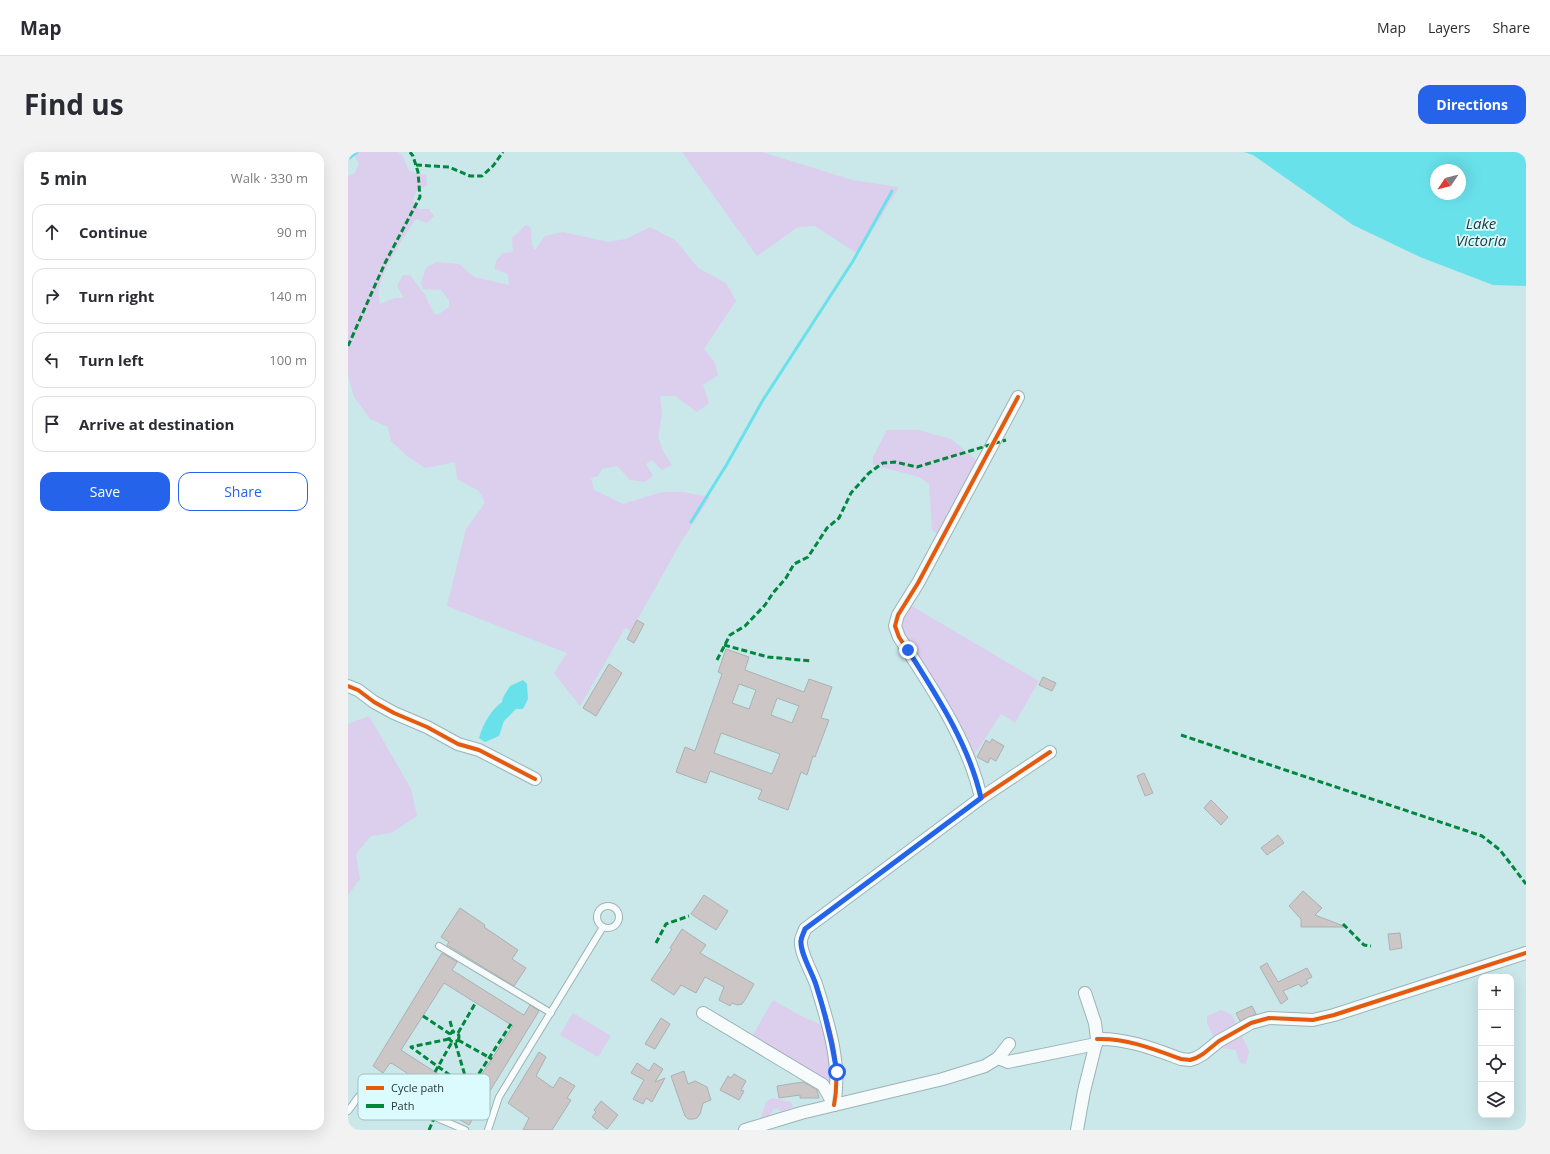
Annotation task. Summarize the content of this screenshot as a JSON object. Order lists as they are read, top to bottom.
{
  "water": ["Lake Victoria"],
  "legend": ["Cycle path", "Path"],
  "north": "bottom left",
  "page": {
    "header": "Map",
    "nav": ["Map", "Layers", "Share"],
    "title": "Find us",
    "buttons": [
      "Directions",
      ["Save", "Share"]
    ],
    "heading": ["5 min", "Walk · 330 m"],
    "list": [
      ["Continue", "90 m"],
      ["Turn right", "140 m"],
      ["Turn left", "100 m"],
      "Arrive at destination"
    ],
    "map_buttons": ["+", "−"]
  }
}
